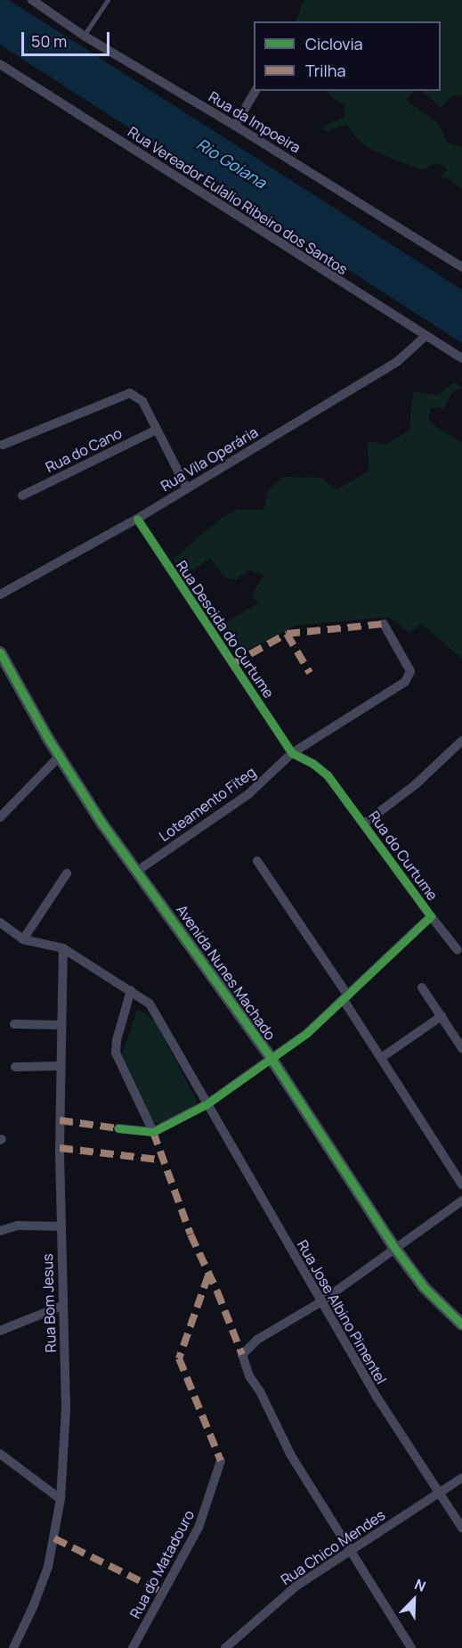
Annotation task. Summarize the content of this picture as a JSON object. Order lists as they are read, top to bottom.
{
  "streets": {
    "street": [
      "Rua da Impoeira",
      "Rua Vereador Eulalio Ribeiro dos Santos",
      "Rua do Cano",
      "Rua Vila Operária",
      "Rua Descida do Curtume",
      "Loteamento Fiteg",
      "Rua do Curtume",
      "Avenida Nunes Machado",
      "Rua Bom Jesus",
      "Rua Jose Albino Pimentel",
      "Rua Chico Mendes",
      "Rua do Matadouro"
    ]
  },
  "crossings": [
    ["Rua Vereador Eulalio Ribeiro dos Santos", "Rua Vila Operária"],
    ["Rua Vila Operária", "Rua Descida do Curtume"],
    ["Rua Descida do Curtume", "Loteamento Fiteg"],
    ["Rua Descida do Curtume", "Rua do Curtume"],
    ["Loteamento Fiteg", "Rua do Curtume"],
    ["Loteamento Fiteg", "Avenida Nunes Machado"],
    ["Rua do Curtume", "Avenida Nunes Machado"],
    ["Rua do Curtume", "Rua Jose Albino Pimentel"],
    ["Rua Bom Jesus", "Rua Jose Albino Pimentel"],
    ["Rua Jose Albino Pimentel", "Rua Chico Mendes"]
  ],
  "water": ["Rio Goiana"],
  "legend": ["Ciclovia", "Trilha"],
  "scale_bar": "50 m",
  "north": "top right"
}
